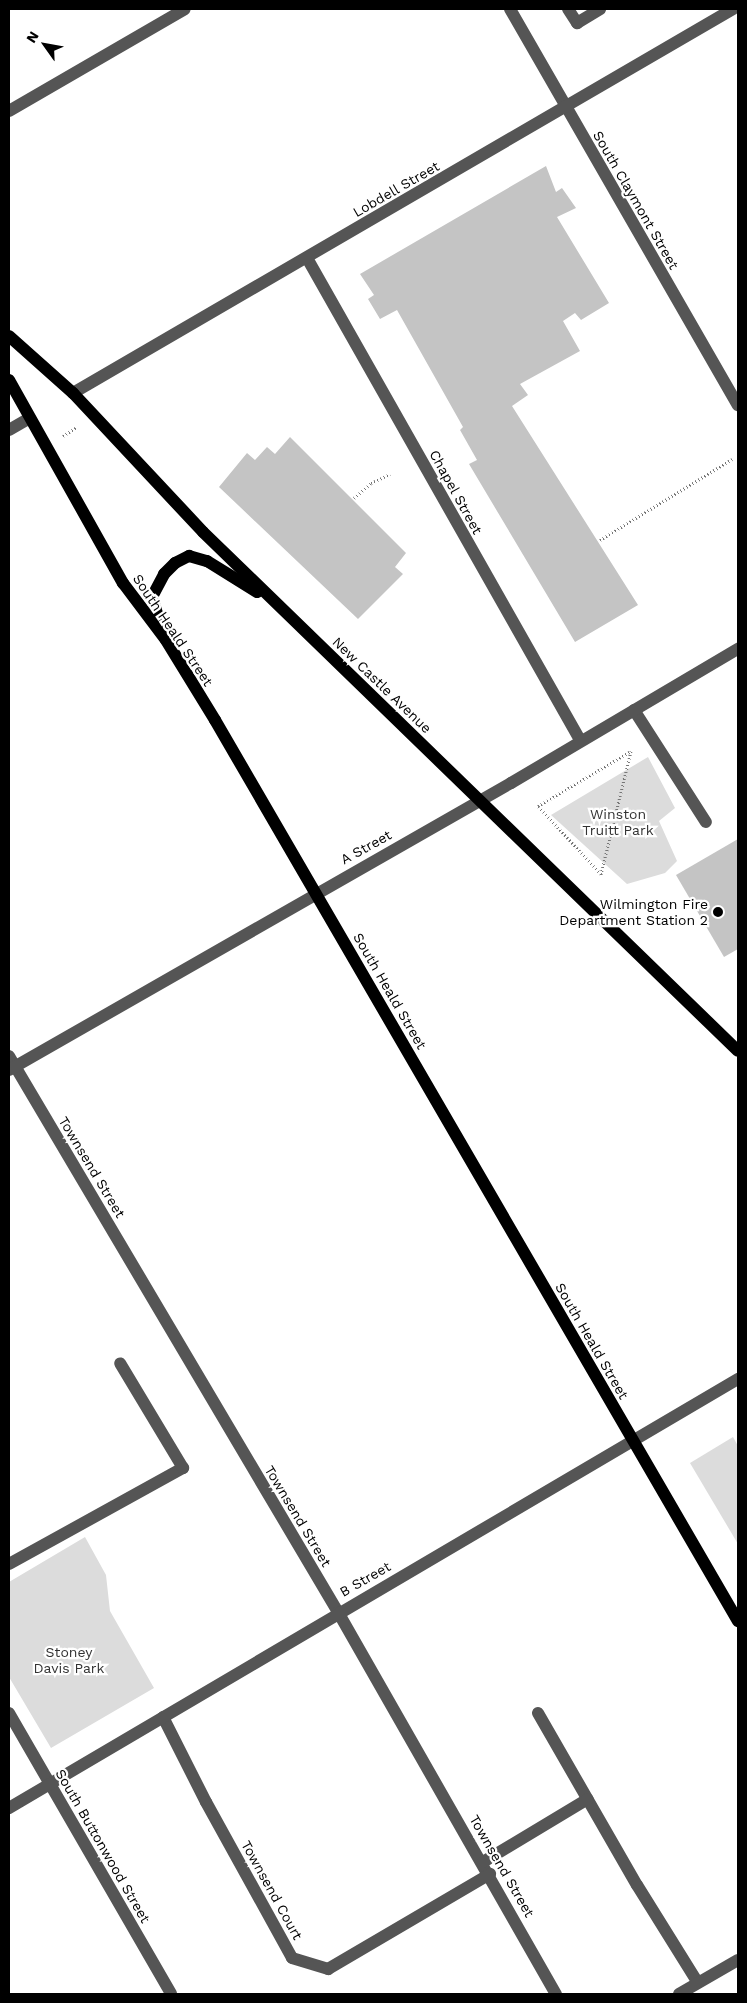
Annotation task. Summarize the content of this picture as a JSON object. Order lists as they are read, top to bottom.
{
  "streets": {
    "main road": ["South Heald Street", "New Castle Avenue"],
    "street": [
      "Lobdell Street",
      "South Claymont Street",
      "Chapel Street",
      "A Street",
      "Townsend Street",
      "B Street",
      "South Buttonwood Street",
      "Townsend Court"
    ]
  },
  "crossings": [
    ["Lobdell Street", "South Claymont Street"],
    ["Lobdell Street", "Chapel Street"],
    ["Lobdell Street", "New Castle Avenue"],
    ["Chapel Street", "A Street"],
    ["South Heald Street", "A Street"],
    ["South Heald Street", "B Street"],
    ["New Castle Avenue", "A Street"],
    ["A Street", "Townsend Street"],
    ["Townsend Street", "B Street"],
    ["Townsend Street", "Townsend Court"],
    ["B Street", "South Buttonwood Street"],
    ["B Street", "Townsend Court"]
  ],
  "parks": ["Winston Truitt Park", "Stoney Davis Park"],
  "places": ["Wilmington Fire Department Station 2"],
  "north": "top left"
}
